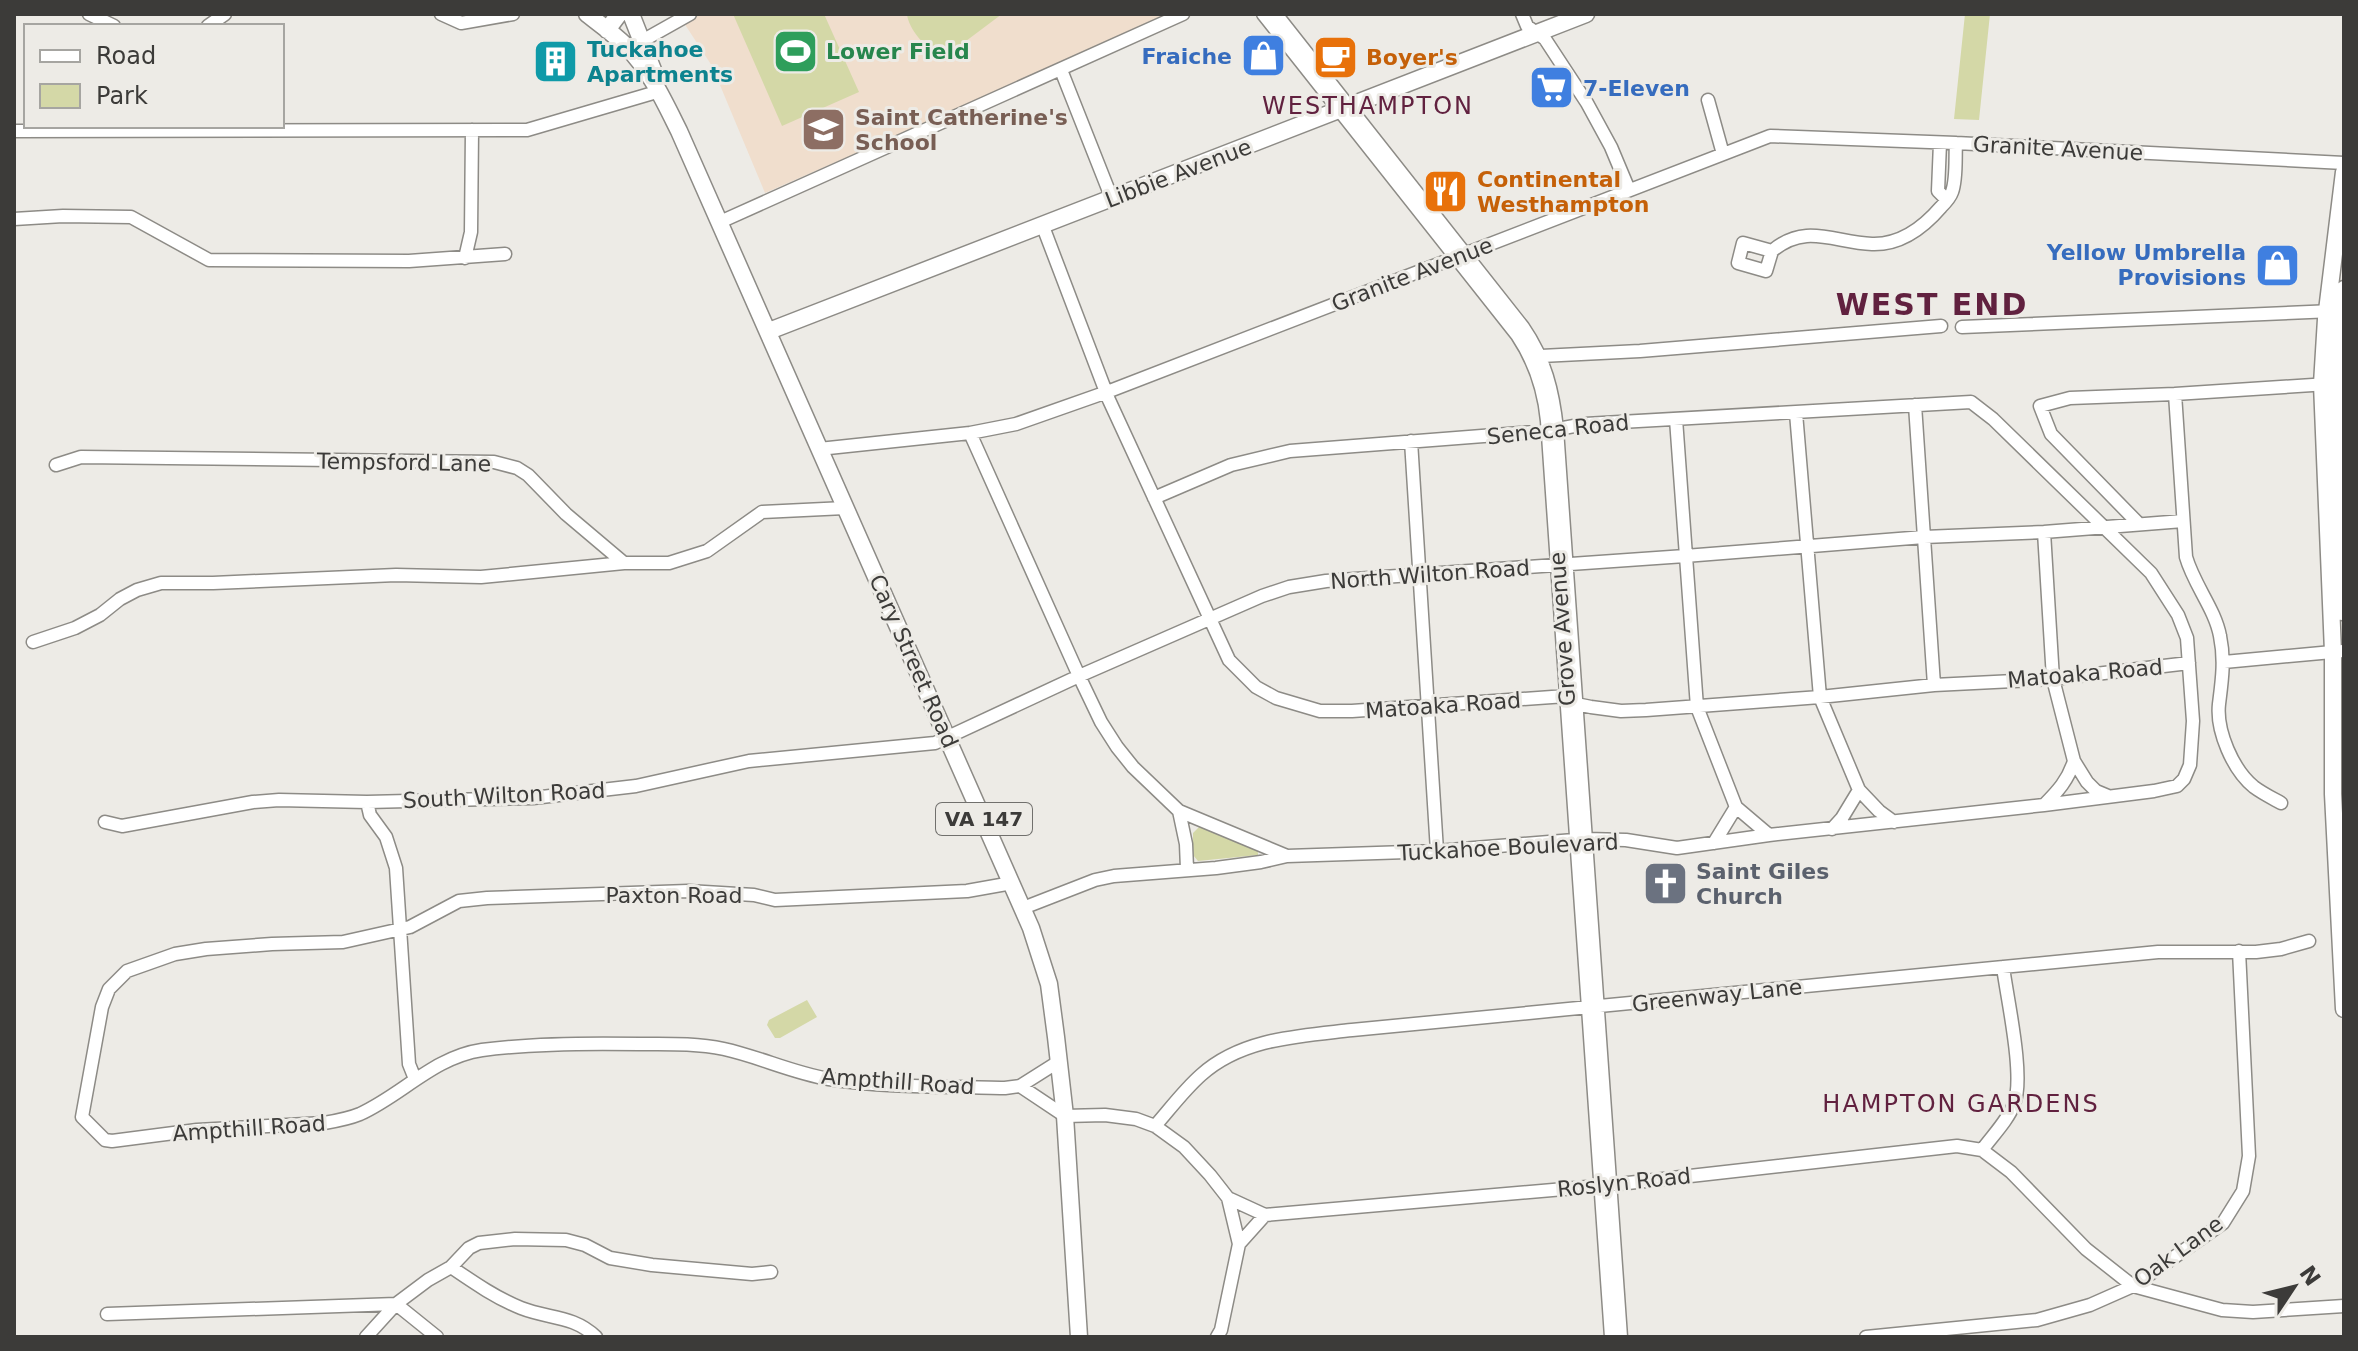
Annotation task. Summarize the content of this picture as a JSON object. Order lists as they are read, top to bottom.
{
  "streets": {
    "main road": ["Libbie Avenue", "Cary Street Road", "VA 147"],
    "street": [
      "Granite Avenue",
      "Seneca Road",
      "Tempsford Lane",
      "North Wilton Road",
      "Grove Avenue",
      "Matoaka Road",
      "South Wilton Road",
      "Tuckahoe Boulevard",
      "Paxton Road",
      "Greenway Lane",
      "Ampthill Road",
      "Roslyn Road",
      "Oak Lane"
    ]
  },
  "crossings": [
    ["Granite Avenue", "Grove Avenue"],
    ["Granite Avenue", "Cary Street Road"],
    ["Granite Avenue", "Matoaka Road"],
    ["Libbie Avenue", "Grove Avenue"],
    ["Libbie Avenue", "Cary Street Road"],
    ["Libbie Avenue", "Matoaka Road"],
    ["Seneca Road", "North Wilton Road"],
    ["Seneca Road", "Grove Avenue"],
    ["Seneca Road", "Matoaka Road"],
    ["North Wilton Road", "Grove Avenue"],
    ["North Wilton Road", "Cary Street Road"],
    ["North Wilton Road", "Matoaka Road"],
    ["North Wilton Road", "South Wilton Road"],
    ["Grove Avenue", "Matoaka Road"],
    ["Grove Avenue", "Tuckahoe Boulevard"],
    ["Grove Avenue", "Greenway Lane"],
    ["Grove Avenue", "Roslyn Road"],
    ["Cary Street Road", "South Wilton Road"],
    ["Cary Street Road", "VA 147"],
    ["Cary Street Road", "Tuckahoe Boulevard"],
    ["Cary Street Road", "Paxton Road"],
    ["Matoaka Road", "Tuckahoe Boulevard"],
    ["Paxton Road", "Ampthill Road"],
    ["Greenway Lane", "Oak Lane"]
  ],
  "districts": ["WESTHAMPTON", "WEST END", "HAMPTON GARDENS"],
  "places": {
    "sports": ["Lower Field"],
    "shop": ["Fraiche", "Yellow Umbrella Provisions"],
    "cafe": ["Boyer's"],
    "building": ["Tuckahoe Apartments"],
    "supermarket": ["7-Eleven"],
    "school or university": ["Saint Catherine's School"],
    "restaurant": ["Continental Westhampton"],
    "church": ["Saint Giles Church"]
  },
  "legend": ["Road", "Park"],
  "north": "top right"
}
